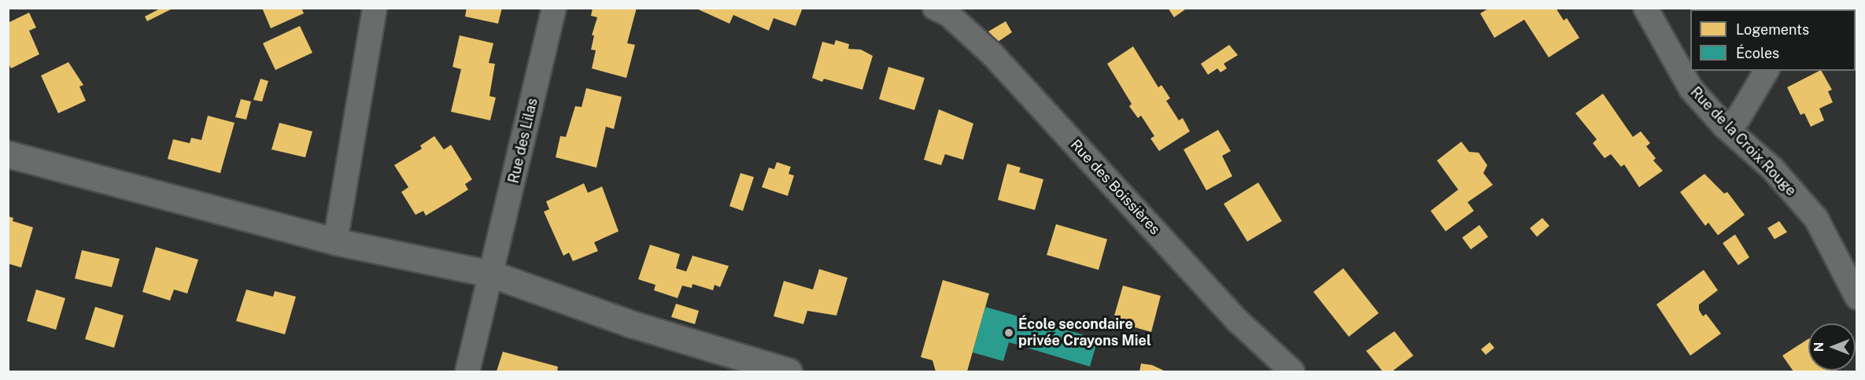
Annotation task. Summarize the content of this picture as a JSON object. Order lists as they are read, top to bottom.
{
  "streets": {
    "street": ["Rue des Lilas", "Rue de la Croix Rouge", "Rue des Boissières"]
  },
  "places": ["École secondaire privée Crayons Miel"],
  "legend": ["Logements", "Écoles"],
  "north": "left"
}
